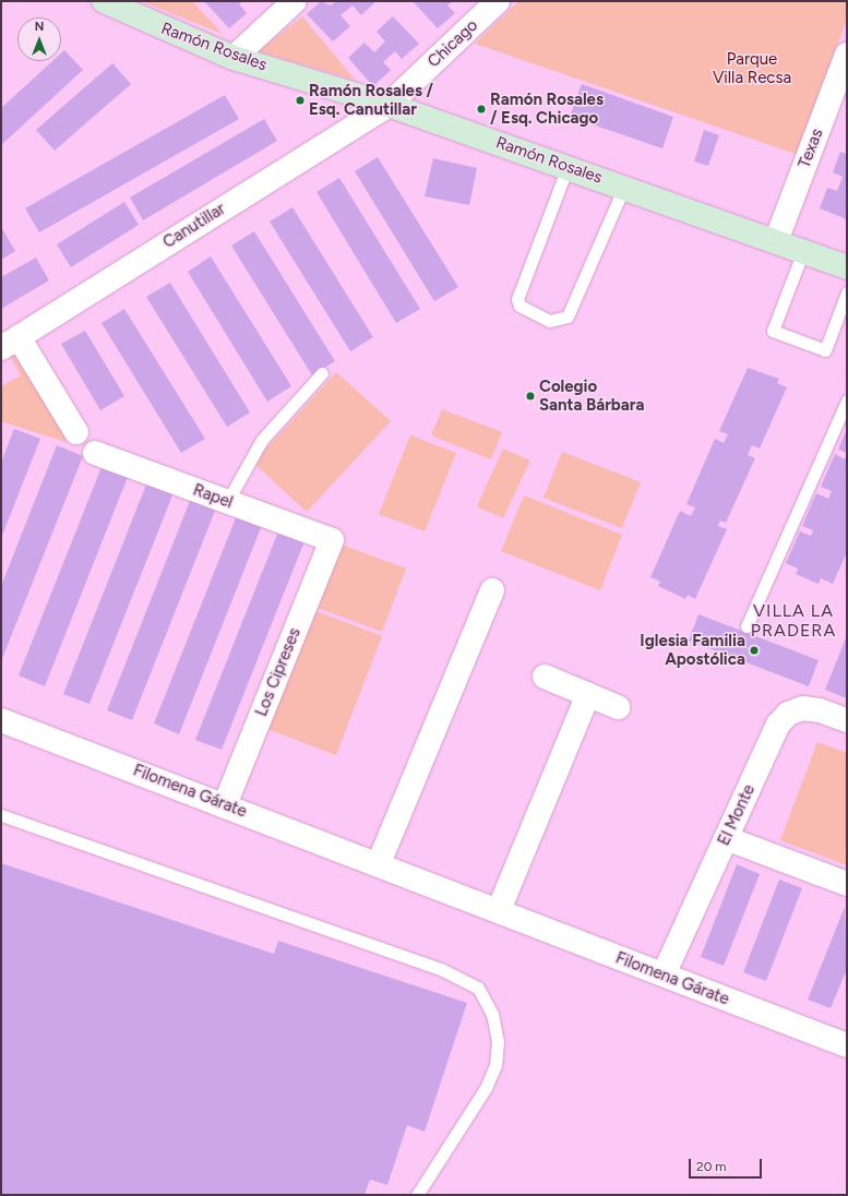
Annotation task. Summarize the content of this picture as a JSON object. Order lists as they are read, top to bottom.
{
  "streets": {
    "street": [
      "Chicago",
      "Ramón Rosales",
      "Texas",
      "Canutillar",
      "Rapel",
      "Los Cipreses",
      "Filomena Gárate",
      "El Monte"
    ]
  },
  "crossings": [
    ["Chicago", "Ramón Rosales"],
    ["Chicago", "Canutillar"],
    ["Ramón Rosales", "Texas"],
    ["Ramón Rosales", "Canutillar"],
    ["Rapel", "Los Cipreses"],
    ["Los Cipreses", "Filomena Gárate"],
    ["Filomena Gárate", "El Monte"]
  ],
  "districts": ["VILLA LA PRADERA"],
  "parks": ["Parque Villa Recsa"],
  "places": [
    "Ramón Rosales / Esq. Canutillar",
    "Ramón Rosales / Esq. Chicago",
    "Colegio Santa Bárbara",
    "Iglesia Familia Apostólica"
  ],
  "scale_bar": "20 m",
  "north": "top"
}
